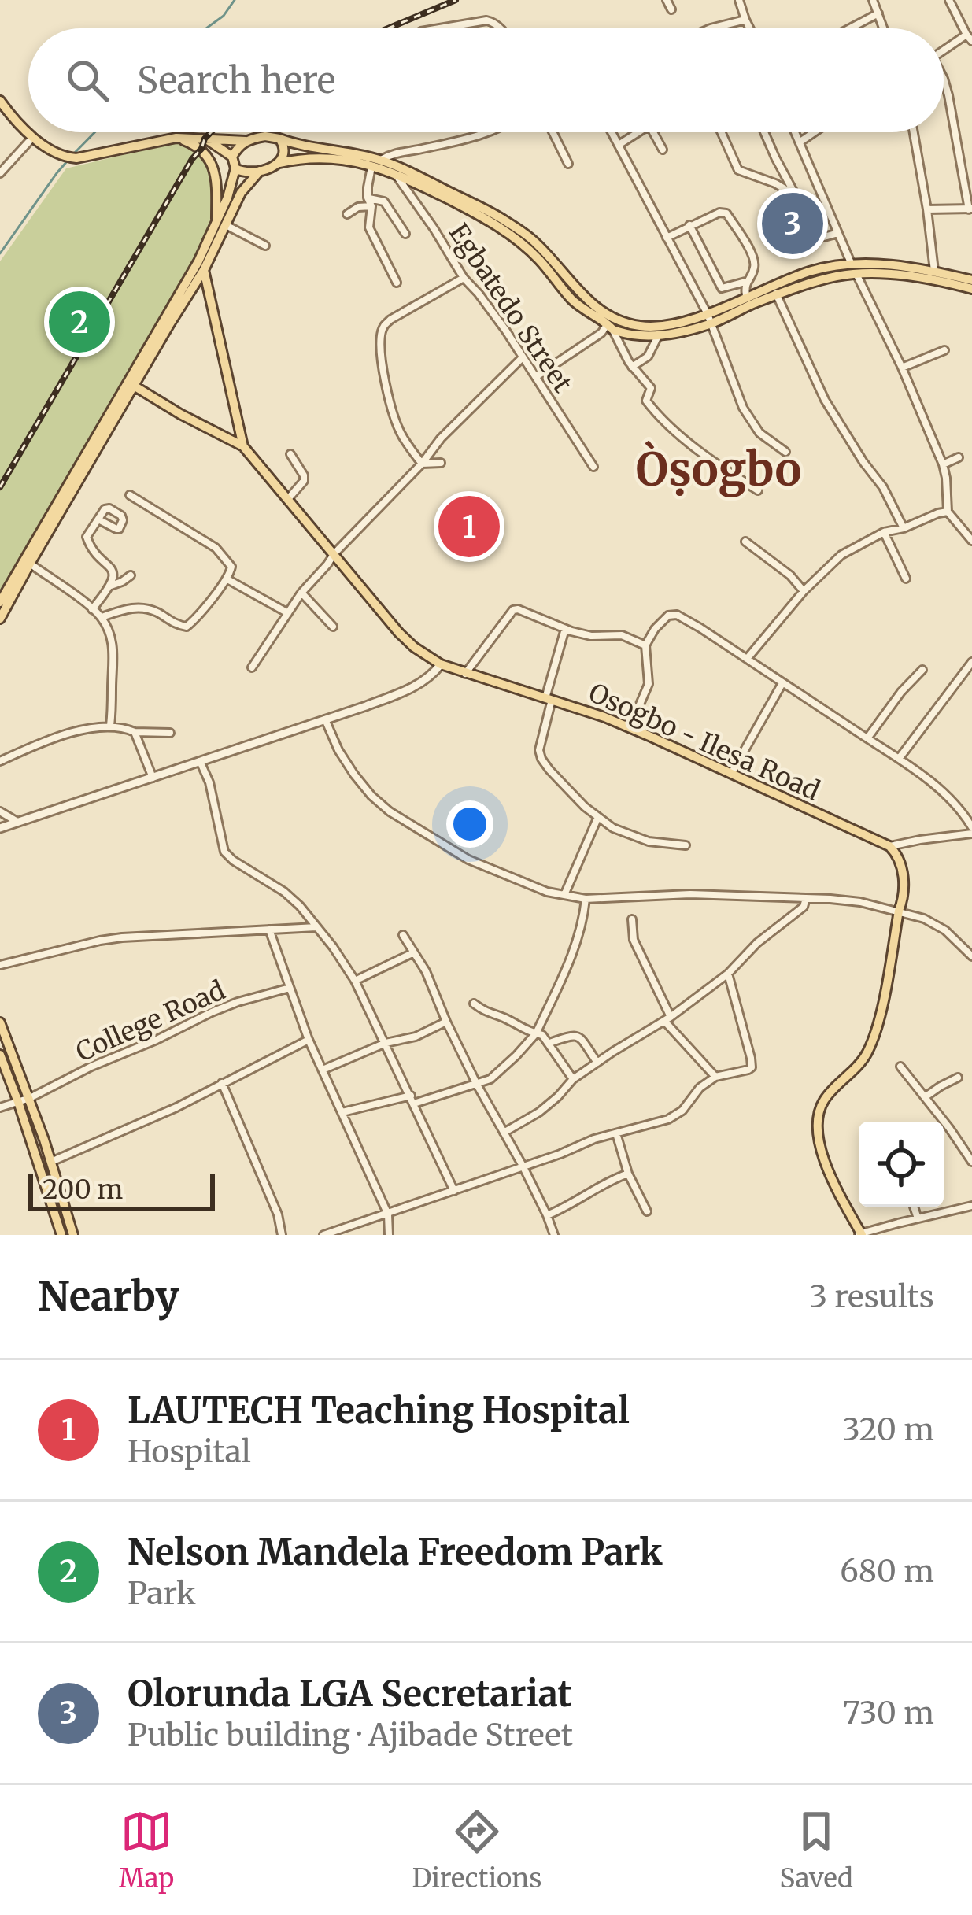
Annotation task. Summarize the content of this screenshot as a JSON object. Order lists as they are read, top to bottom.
{
  "streets": {
    "main road": ["Osogbo - Ilesa Road"],
    "street": ["Egbatedo Street", "College Road"]
  },
  "districts": ["Òṣogbo"],
  "scale_bar": "200 m",
  "page": {
    "search": "Search here",
    "pins": ["3", "2", "1"],
    "scale": "200 m",
    "heading": ["Nearby", "3 results"],
    "list": [
      {
        "mark": "1",
        "name": "LAUTECH Teaching Hospital",
        "note": "Hospital",
        "value": "320 m"
      },
      {
        "mark": "2",
        "name": "Nelson Mandela Freedom Park",
        "note": "Park",
        "value": "680 m"
      },
      {
        "mark": "3",
        "name": "Olorunda LGA Secretariat",
        "note": "Public building · Ajibade Street",
        "value": "730 m"
      }
    ],
    "nav": ["Map", "Directions", "Saved"]
  }
}
